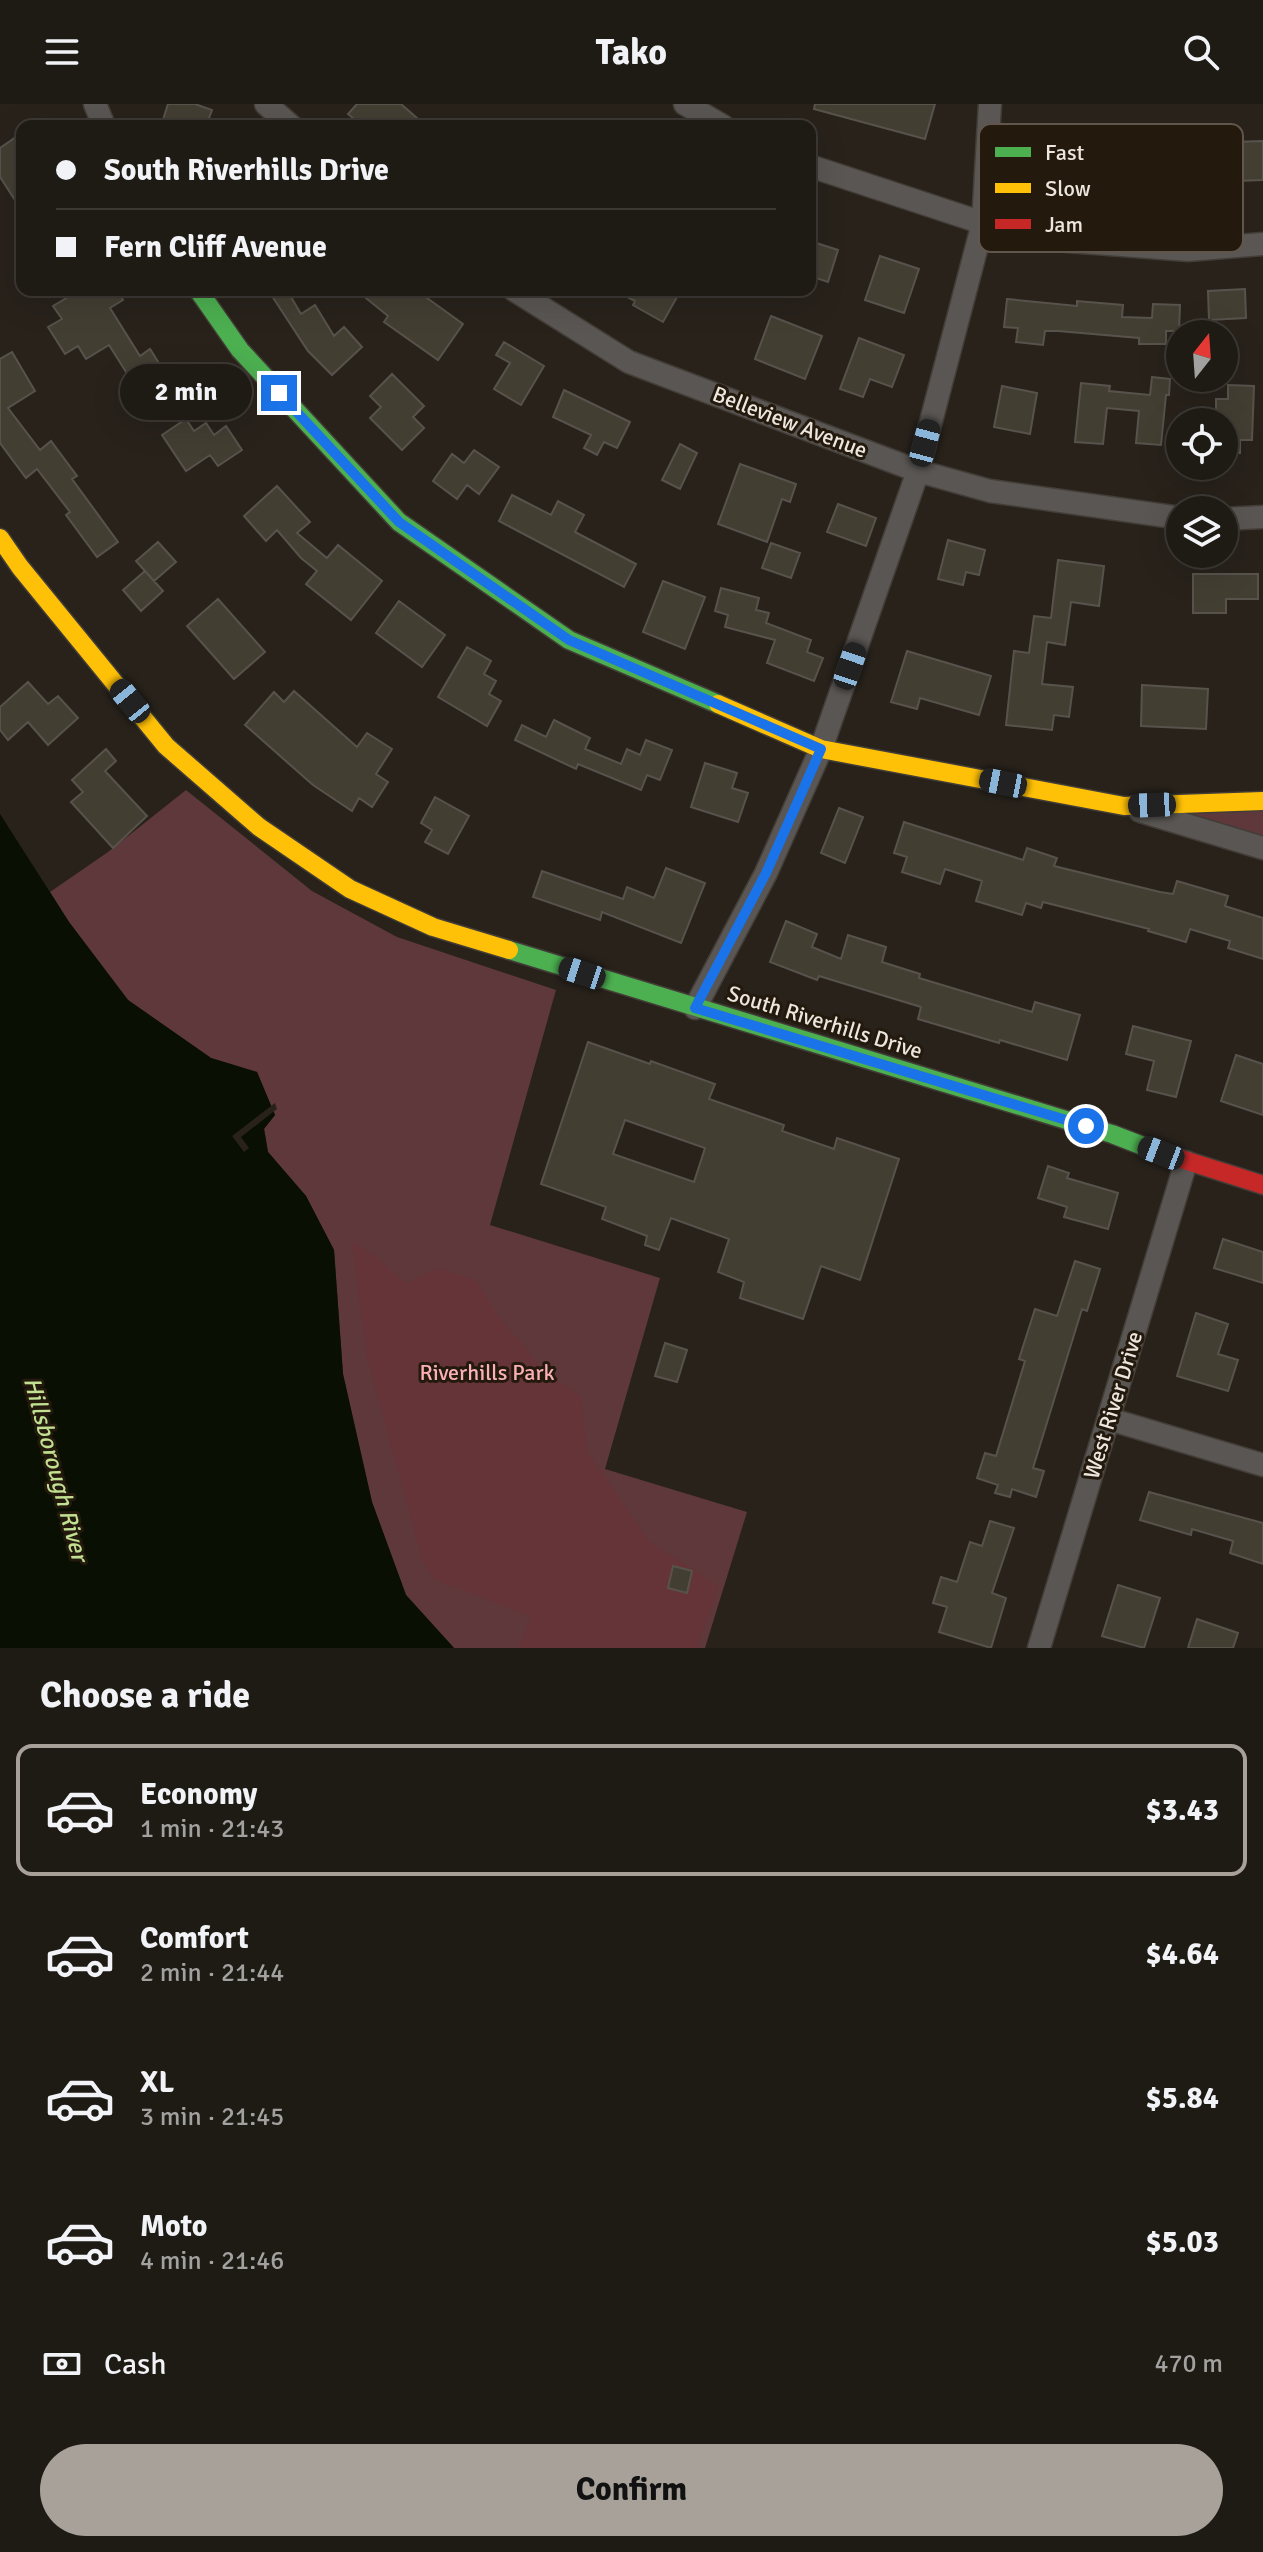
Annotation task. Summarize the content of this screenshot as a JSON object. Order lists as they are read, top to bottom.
{
  "streets": {
    "street": ["Belleview Avenue", "South Riverhills Drive", "West River Drive"]
  },
  "crossings": [
    ["South Riverhills Drive", "West River Drive"]
  ],
  "water": ["Hillsborough River"],
  "parks": ["Riverhills Park"],
  "legend": ["Fast", "Slow", "Jam"],
  "north": "top",
  "page": {
    "header": "Tako",
    "banner": ["South Riverhills Drive", "Fern Cliff Avenue"],
    "bubble": "2 min",
    "heading": "Choose a ride",
    "list": [
      {
        "name": "Economy",
        "note": "1 min · 21:43",
        "value": "$3.43"
      },
      {
        "name": "Comfort",
        "note": "2 min · 21:44",
        "value": "$4.64"
      },
      {
        "name": "XL",
        "note": "3 min · 21:45",
        "value": "$5.84"
      },
      {
        "name": "Moto",
        "note": "4 min · 21:46",
        "value": "$5.03"
      }
    ],
    "pay": ["Cash", "470 m"],
    "buttons": "Confirm"
  }
}
